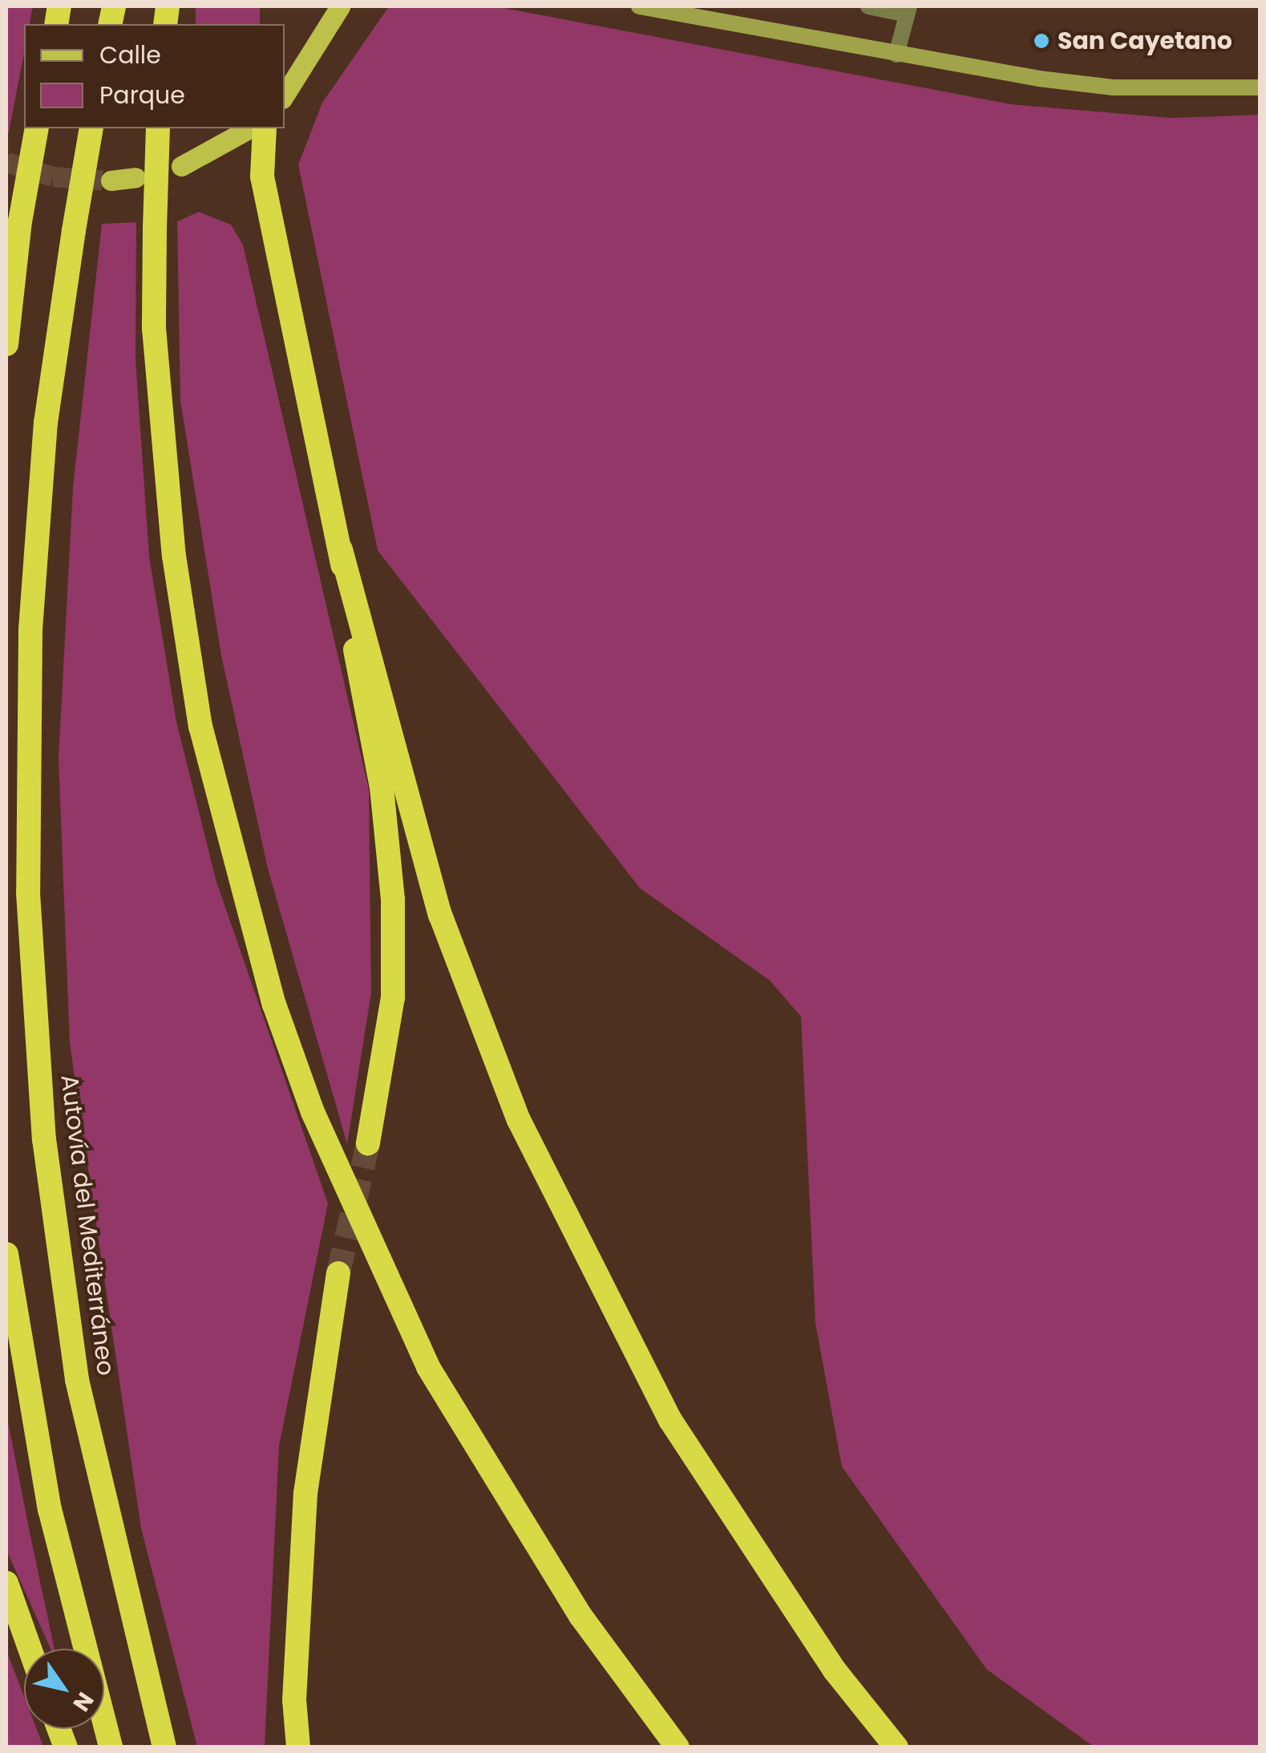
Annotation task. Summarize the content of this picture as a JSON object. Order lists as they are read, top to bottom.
{
  "streets": {
    "highway": ["Autovía del Mediterráneo"]
  },
  "places": ["San Cayetano"],
  "legend": ["Calle", "Parque"],
  "north": "bottom right"
}
